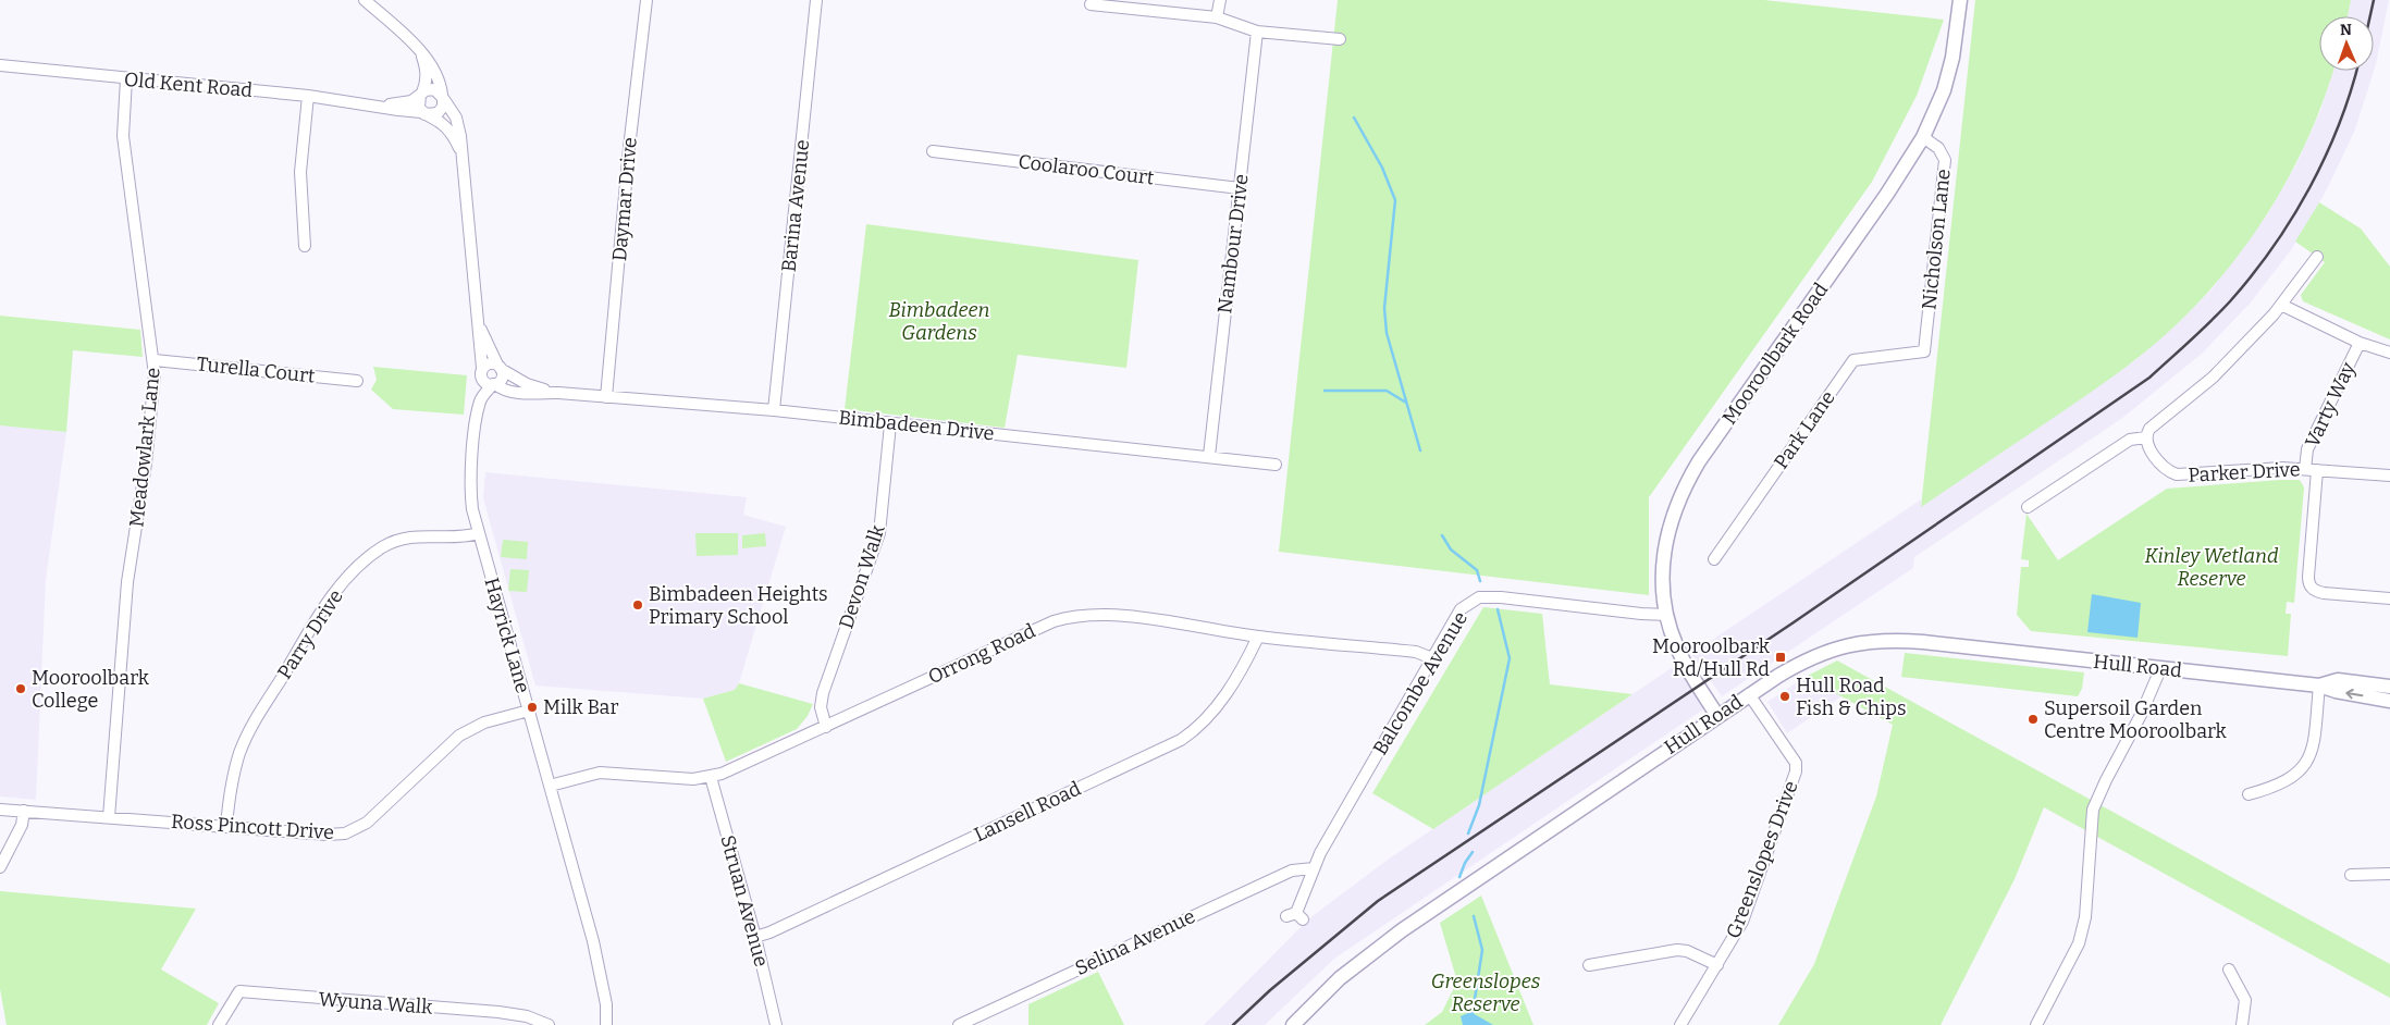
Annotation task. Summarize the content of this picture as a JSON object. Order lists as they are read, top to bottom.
{
  "streets": {
    "main road": ["Mooroolbark Road", "Hull Road"],
    "street": [
      "Old Kent Road",
      "Coolaroo Court",
      "Daymar Drive",
      "Barina Avenue",
      "Nicholson Lane",
      "Nambour Drive",
      "Turella Court",
      "Varty Way",
      "Bimbadeen Drive",
      "Park Lane",
      "Meadowlark Lane",
      "Parker Drive",
      "Devon Walk",
      "Parry Drive",
      "Hayrick Lane",
      "Orrong Road",
      "Balcombe Avenue",
      "Lansell Road",
      "Ross Pincott Drive",
      "Greenslopes Drive",
      "Struan Avenue",
      "Selina Avenue",
      "Wyuna Walk"
    ]
  },
  "crossings": [
    ["Old Kent Road", "Meadowlark Lane"],
    ["Old Kent Road", "Hayrick Lane"],
    ["Coolaroo Court", "Nambour Drive"],
    ["Daymar Drive", "Bimbadeen Drive"],
    ["Barina Avenue", "Bimbadeen Drive"],
    ["Nicholson Lane", "Mooroolbark Road"],
    ["Nicholson Lane", "Park Lane"],
    ["Nambour Drive", "Bimbadeen Drive"],
    ["Mooroolbark Road", "Hull Road"],
    ["Mooroolbark Road", "Balcombe Avenue"],
    ["Turella Court", "Meadowlark Lane"],
    ["Varty Way", "Parker Drive"],
    ["Bimbadeen Drive", "Devon Walk"],
    ["Bimbadeen Drive", "Hayrick Lane"],
    ["Meadowlark Lane", "Ross Pincott Drive"],
    ["Devon Walk", "Orrong Road"],
    ["Parry Drive", "Hayrick Lane"],
    ["Parry Drive", "Ross Pincott Drive"],
    ["Hayrick Lane", "Orrong Road"],
    ["Hayrick Lane", "Ross Pincott Drive"],
    ["Orrong Road", "Balcombe Avenue"],
    ["Orrong Road", "Lansell Road"],
    ["Orrong Road", "Struan Avenue"],
    ["Hull Road", "Greenslopes Drive"],
    ["Balcombe Avenue", "Selina Avenue"],
    ["Lansell Road", "Struan Avenue"]
  ],
  "parks": ["Bimbadeen Gardens", "Kinley Wetland Reserve", "Greenslopes Reserve"],
  "places": {
    "other": [
      "Bimbadeen Heights Primary School",
      "Mooroolbark College",
      "Hull Road Fish & Chips",
      "Milk Bar",
      "Supersoil Garden Centre Mooroolbark"
    ],
    "transit": ["Mooroolbark Rd/Hull Rd"]
  },
  "north": "top"
}
